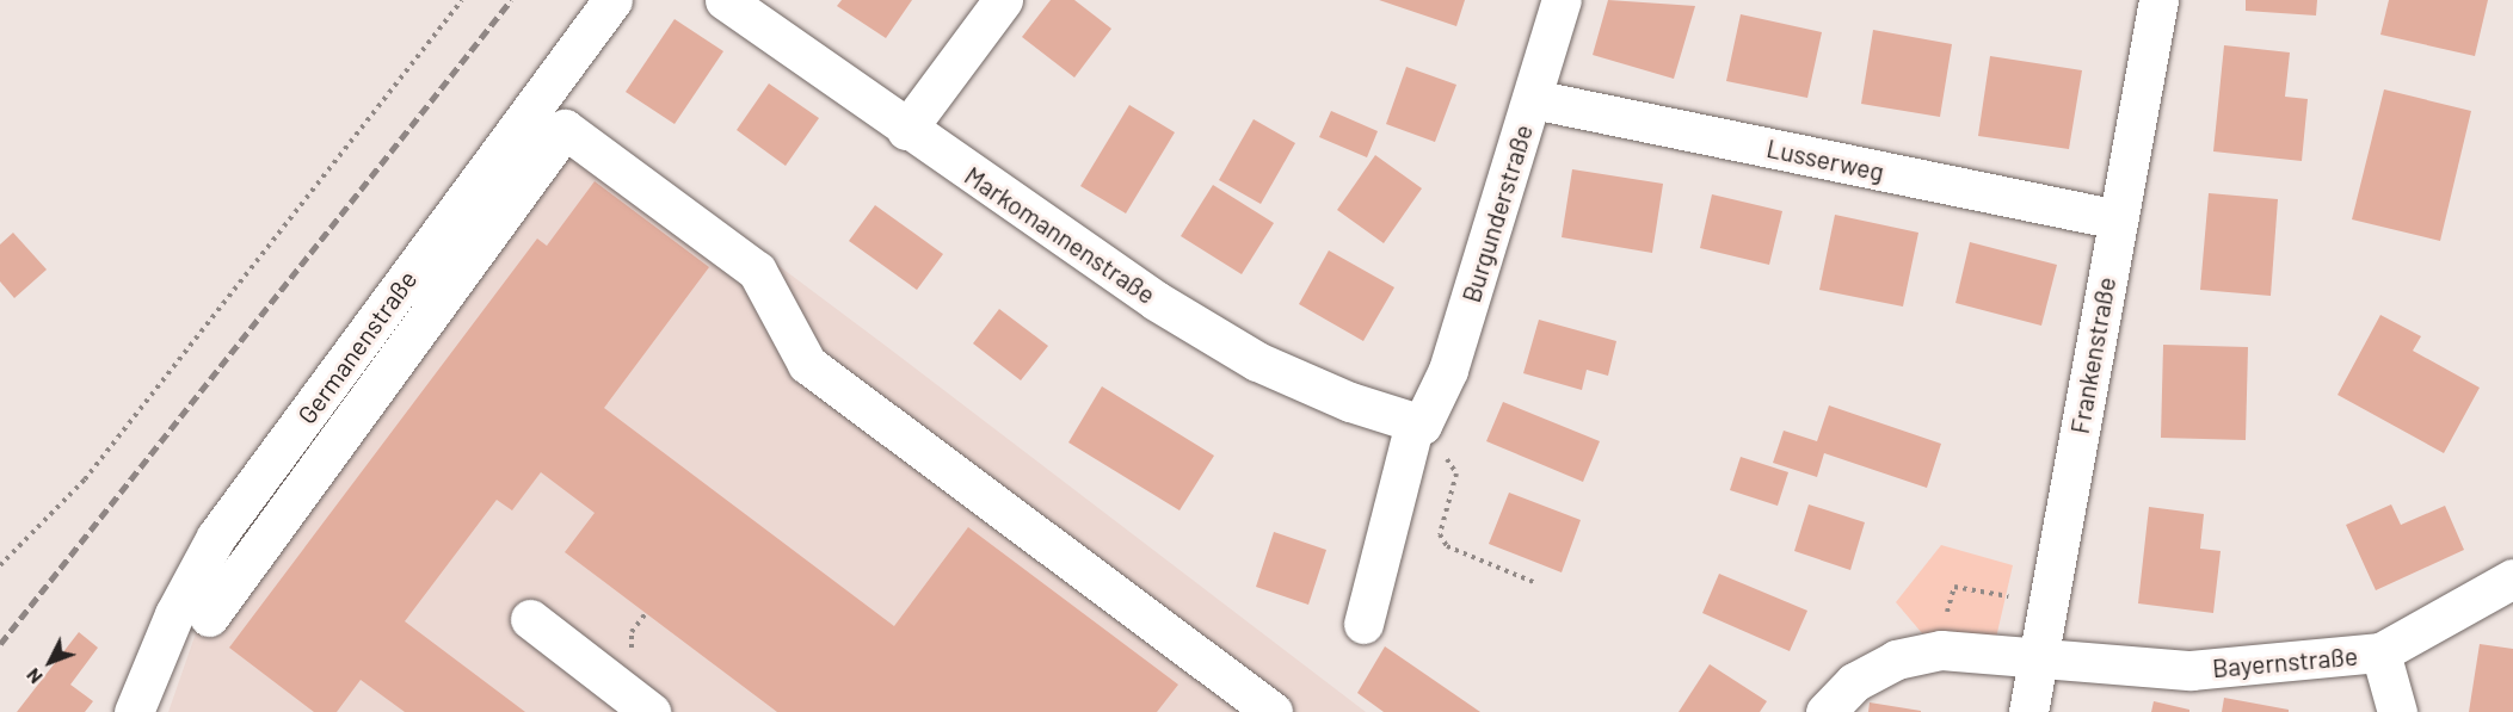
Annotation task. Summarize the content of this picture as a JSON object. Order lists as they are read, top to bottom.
{
  "streets": {
    "street": [
      "Lusserweg",
      "Burgunderstraße",
      "Markomannenstraße",
      "Germanenstraße",
      "Frankenstraße",
      "Bayernstraße"
    ]
  },
  "crossings": [
    ["Lusserweg", "Burgunderstraße"],
    ["Lusserweg", "Frankenstraße"],
    ["Burgunderstraße", "Markomannenstraße"],
    ["Frankenstraße", "Bayernstraße"]
  ],
  "north": "bottom left"
}
